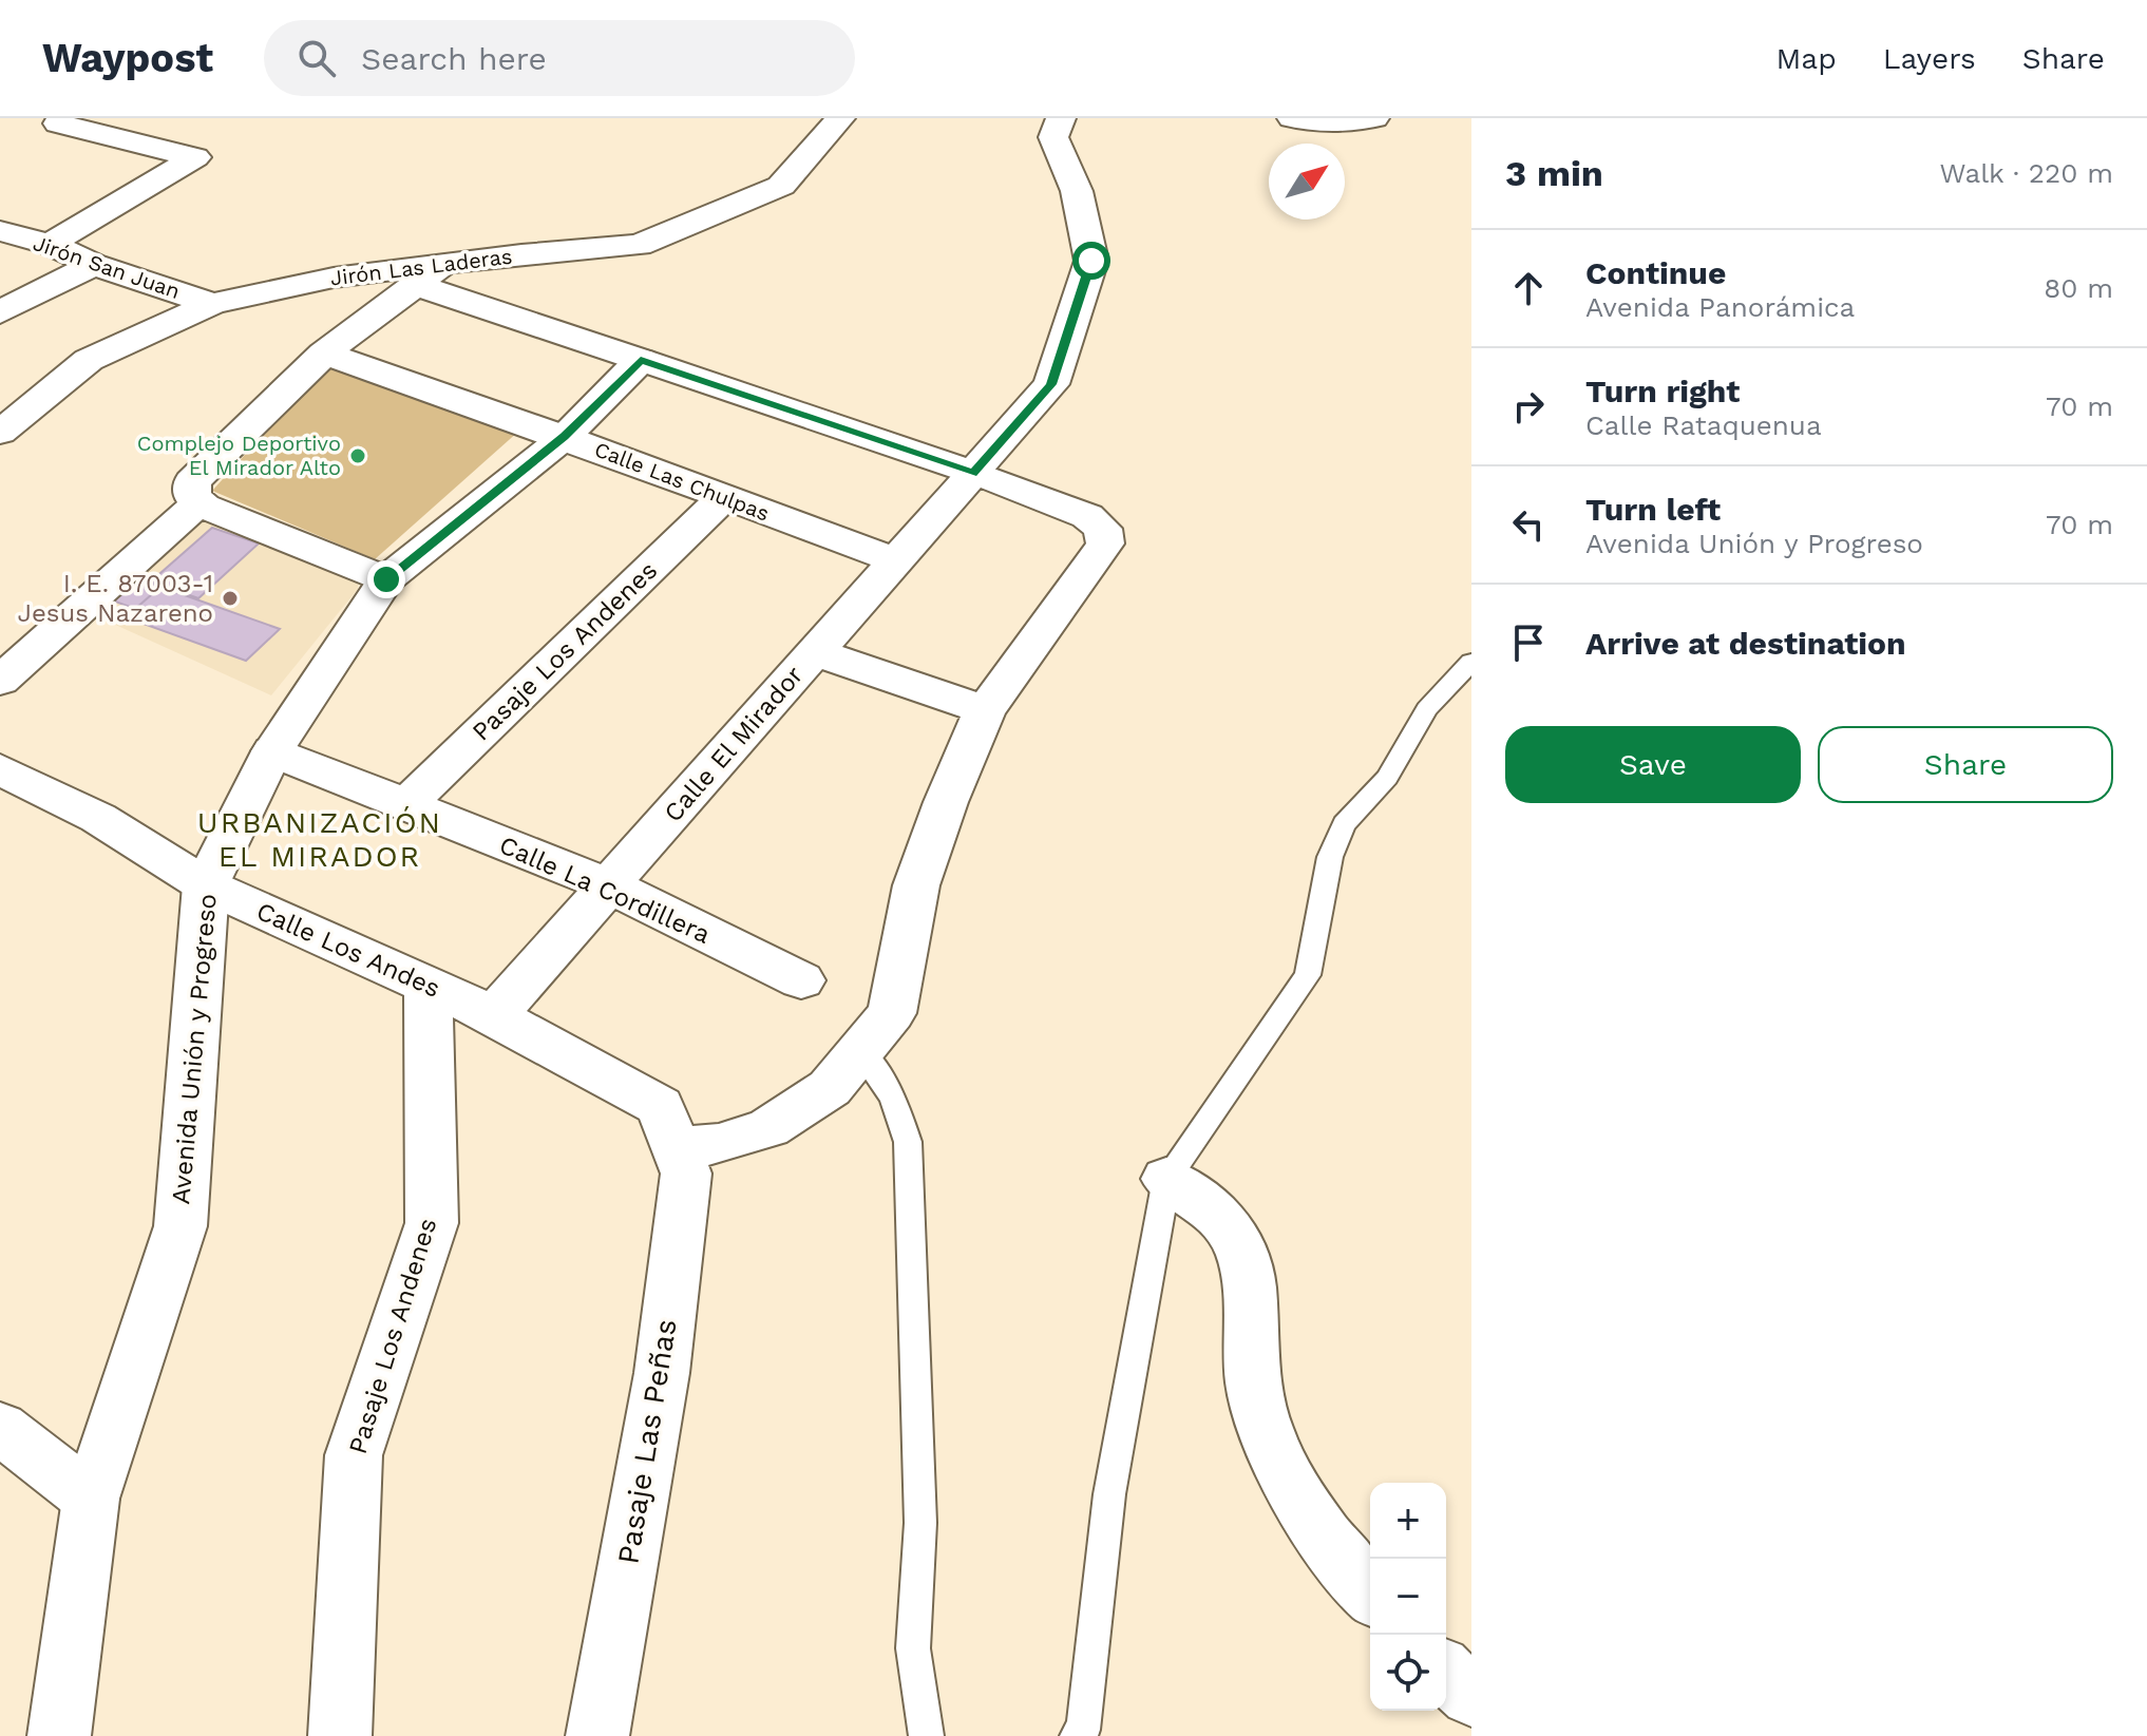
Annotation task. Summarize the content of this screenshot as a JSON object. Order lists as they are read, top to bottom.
{
  "streets": {
    "street": [
      "Jirón San Juan",
      "Jirón Las Laderas",
      "Calle Las Chulpas",
      "Pasaje Los Andenes",
      "Calle El Mirador",
      "Calle La Cordillera",
      "Calle Los Andes",
      "Avenida Unión y Progreso",
      "Pasaje Las Peñas"
    ]
  },
  "crossings": [
    ["Jirón San Juan", "Jirón Las Laderas"],
    ["Calle Las Chulpas", "Pasaje Los Andenes"],
    ["Calle Las Chulpas", "Calle El Mirador"],
    ["Calle Las Chulpas", "Avenida Unión y Progreso"],
    ["Pasaje Los Andenes", "Calle La Cordillera"],
    ["Pasaje Los Andenes", "Calle Los Andes"],
    ["Calle El Mirador", "Calle La Cordillera"],
    ["Calle El Mirador", "Calle Los Andes"],
    ["Calle La Cordillera", "Avenida Unión y Progreso"],
    ["Calle Los Andes", "Avenida Unión y Progreso"],
    ["Calle Los Andes", "Pasaje Las Peñas"]
  ],
  "districts": ["URBANIZACIÓN EL MIRADOR"],
  "places": ["Complejo Deportivo El Mirador Alto", "I. E. 87003-1 Jesus Nazareno"],
  "north": "top right",
  "page": {
    "header": "Waypost",
    "search": "Search here",
    "nav": ["Map", "Layers", "Share"],
    "heading": ["3 min", "Walk · 220 m"],
    "list": [
      ["Continue", "Avenida Panorámica", "80 m"],
      ["Turn right", "Calle Rataquenua", "70 m"],
      ["Turn left", "Avenida Unión y Progreso", "70 m"],
      "Arrive at destination"
    ],
    "buttons": ["Save", "Share"],
    "map_buttons": ["+", "−"]
  }
}
